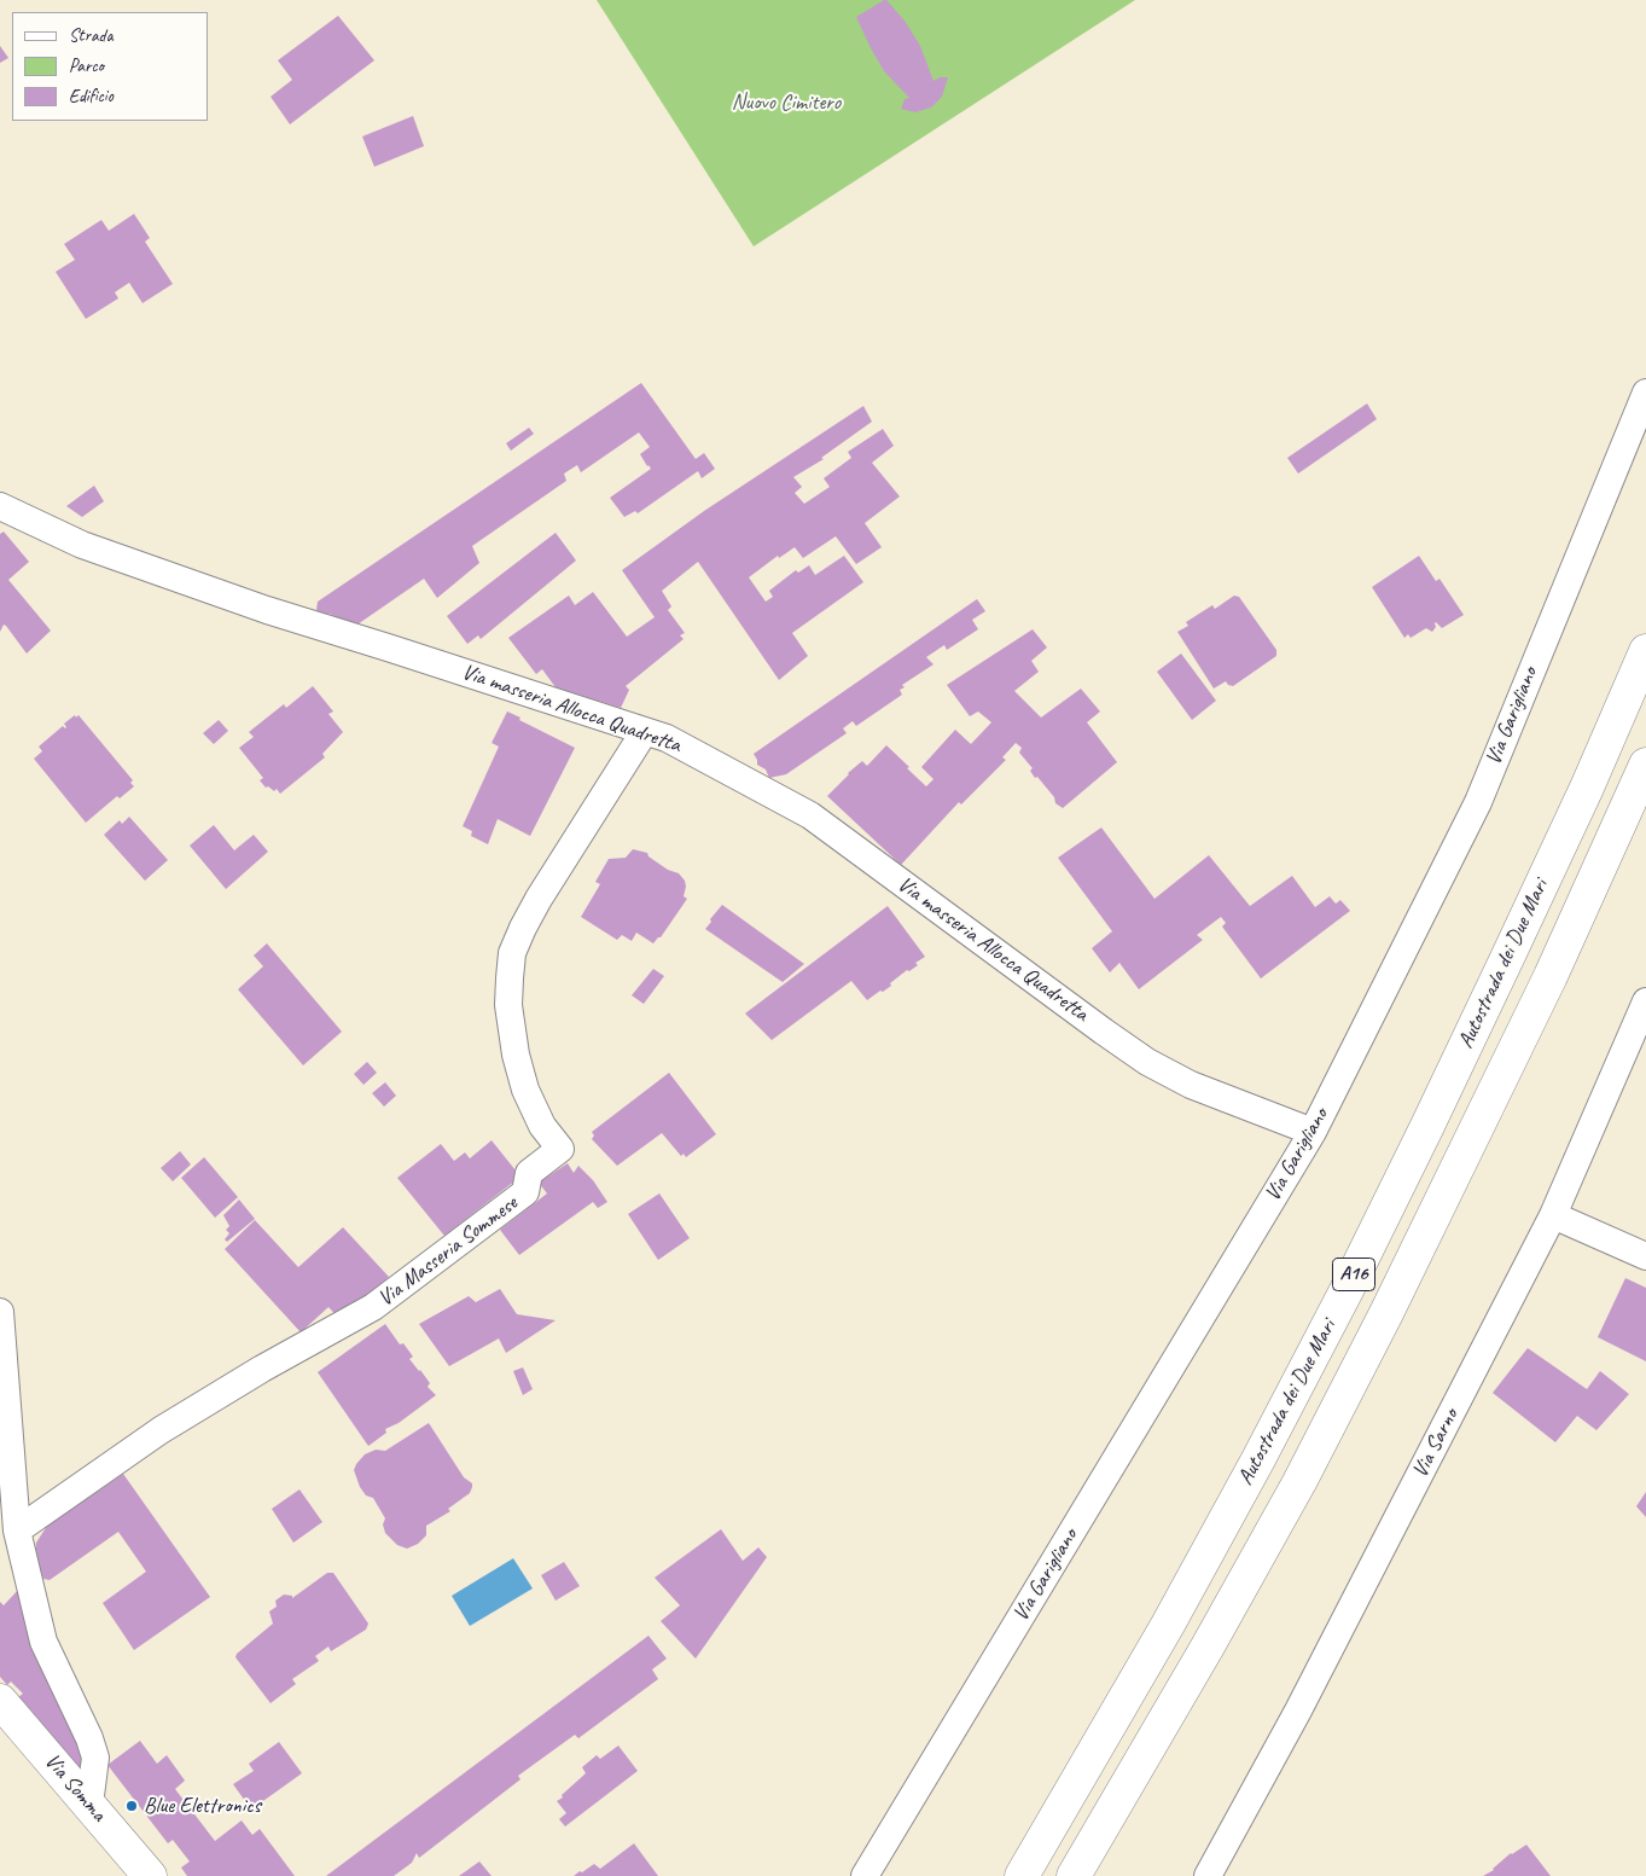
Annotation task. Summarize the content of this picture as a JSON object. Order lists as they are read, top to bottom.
{
  "streets": {
    "main road": ["Autostrada dei Due Mari", "A16", "Via Somma"],
    "street": [
      "Via masseria Allocca Quadretta",
      "Via Garigliano",
      "Via Masseria Sommese",
      "Via Sarno"
    ]
  },
  "crossings": [
    ["Via masseria Allocca Quadretta", "Via Garigliano"],
    ["Via masseria Allocca Quadretta", "Via Masseria Sommese"]
  ],
  "parks": ["Nuovo Cimitero"],
  "places": ["Blue Elettronics"],
  "legend": ["Strada", "Parco", "Edificio"]
}
